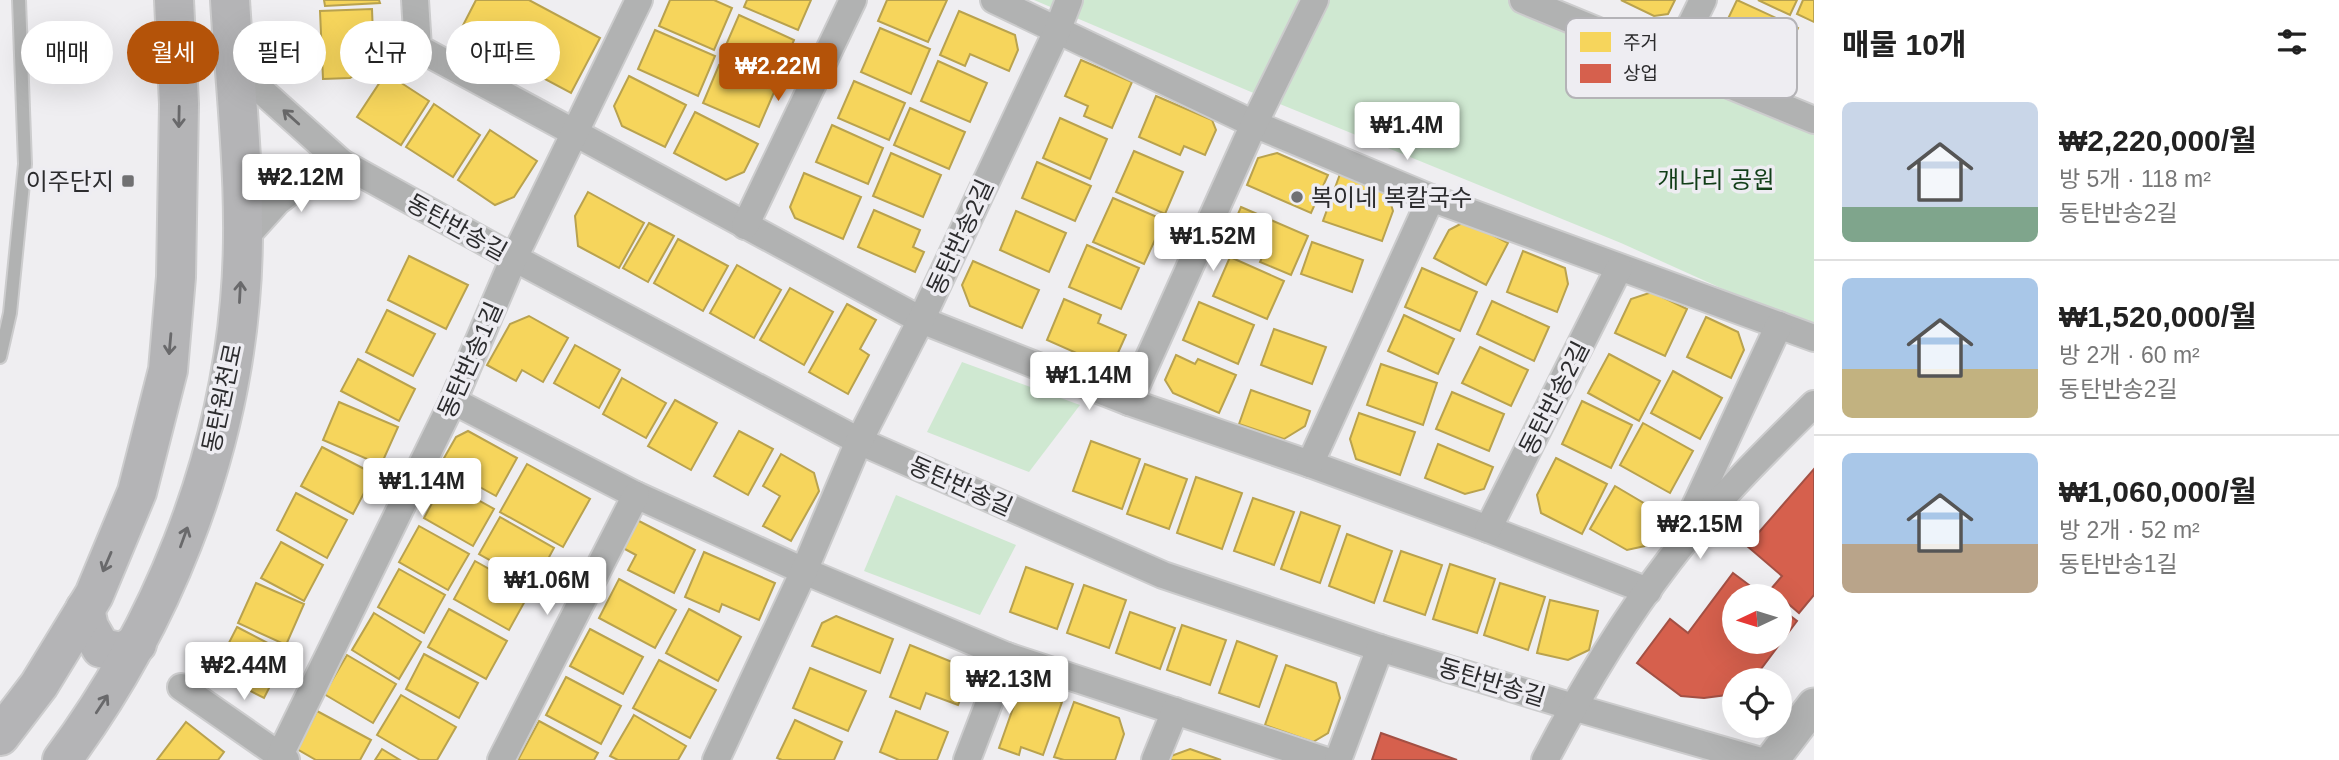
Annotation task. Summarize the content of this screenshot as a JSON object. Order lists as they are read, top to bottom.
{
  "streets": {
    "main road": ["동탄원천로"],
    "street": ["동탄반송길", "동탄반송2길", "동탄반송1길"]
  },
  "crossings": [
    ["동탄반송길", "동탄반송2길"],
    ["동탄반송길", "동탄반송1길"]
  ],
  "parks": ["개나리 공원"],
  "places": {
    "transit": ["이주단지"],
    "other": ["복이네 복칼국수"]
  },
  "legend": ["주거", "상업"],
  "north": "left",
  "page": {
    "heading": "매물 10개",
    "chip": [
      "매매",
      "월세",
      "필터",
      "신규",
      "아파트"
    ],
    "price": [
      "₩2.22M",
      "₩1.4M",
      "₩2.12M",
      "₩1.52M",
      "₩1.14M",
      "₩1.14M",
      "₩2.15M",
      "₩1.06M",
      "₩2.44M",
      "₩2.13M"
    ],
    "list": [
      {
        "name": "₩2,220,000/월",
        "note": "방 5개 · 118 m² · 동탄반송2길"
      },
      {
        "name": "₩1,520,000/월",
        "note": "방 2개 · 60 m² · 동탄반송2길"
      },
      {
        "name": "₩1,060,000/월",
        "note": "방 2개 · 52 m² · 동탄반송1길"
      }
    ]
  }
}
